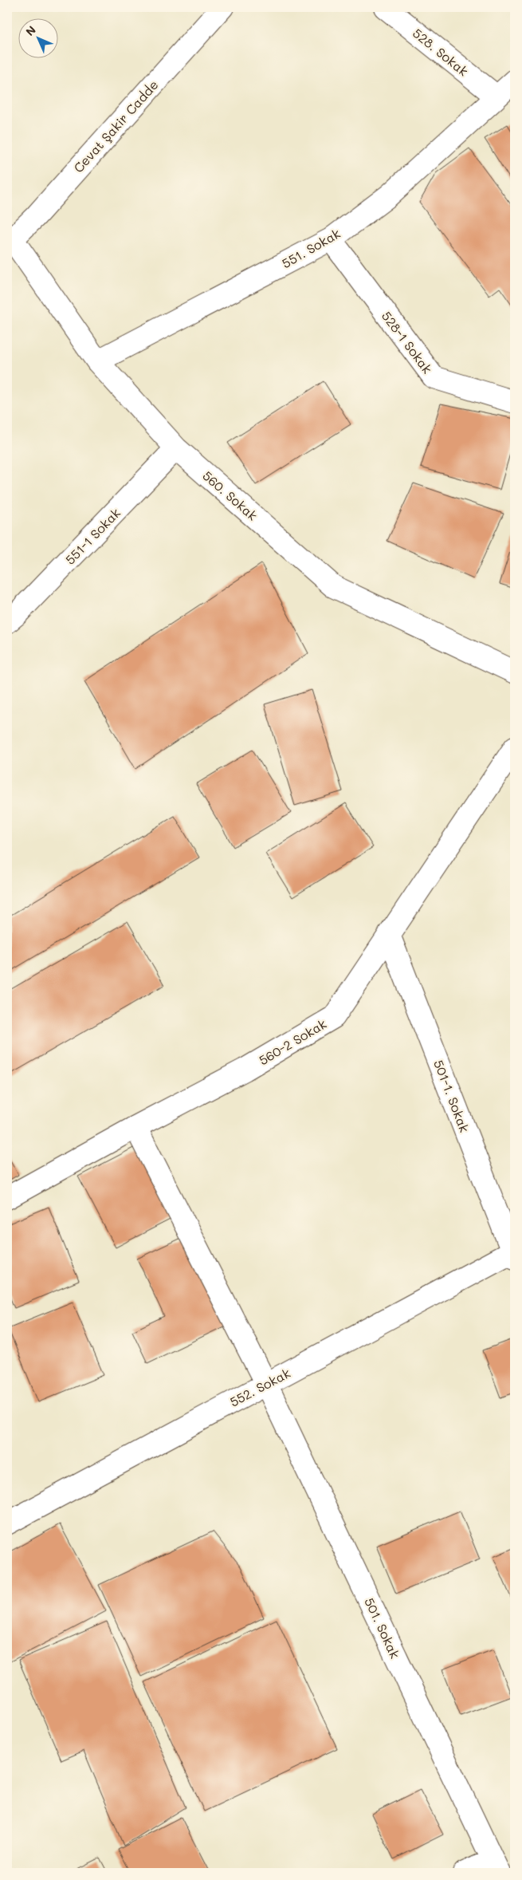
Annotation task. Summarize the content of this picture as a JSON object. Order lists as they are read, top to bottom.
{
  "streets": {
    "street": [
      "528. Sokak",
      "Cevat Şakir Cadde",
      "551. Sokak",
      "528-1 Sokak",
      "560. Sokak",
      "551-1 Sokak",
      "560-2 Sokak",
      "501-1. Sokak",
      "552. Sokak",
      "501. Sokak"
    ]
  },
  "crossings": [
    ["528. Sokak", "551. Sokak"],
    ["Cevat Şakir Cadde", "560. Sokak"],
    ["551. Sokak", "528-1 Sokak"],
    ["551. Sokak", "560. Sokak"],
    ["560. Sokak", "551-1 Sokak"],
    ["560-2 Sokak", "501-1. Sokak"],
    ["560-2 Sokak", "501. Sokak"],
    ["501-1. Sokak", "552. Sokak"],
    ["552. Sokak", "501. Sokak"]
  ],
  "north": "top left"
}
